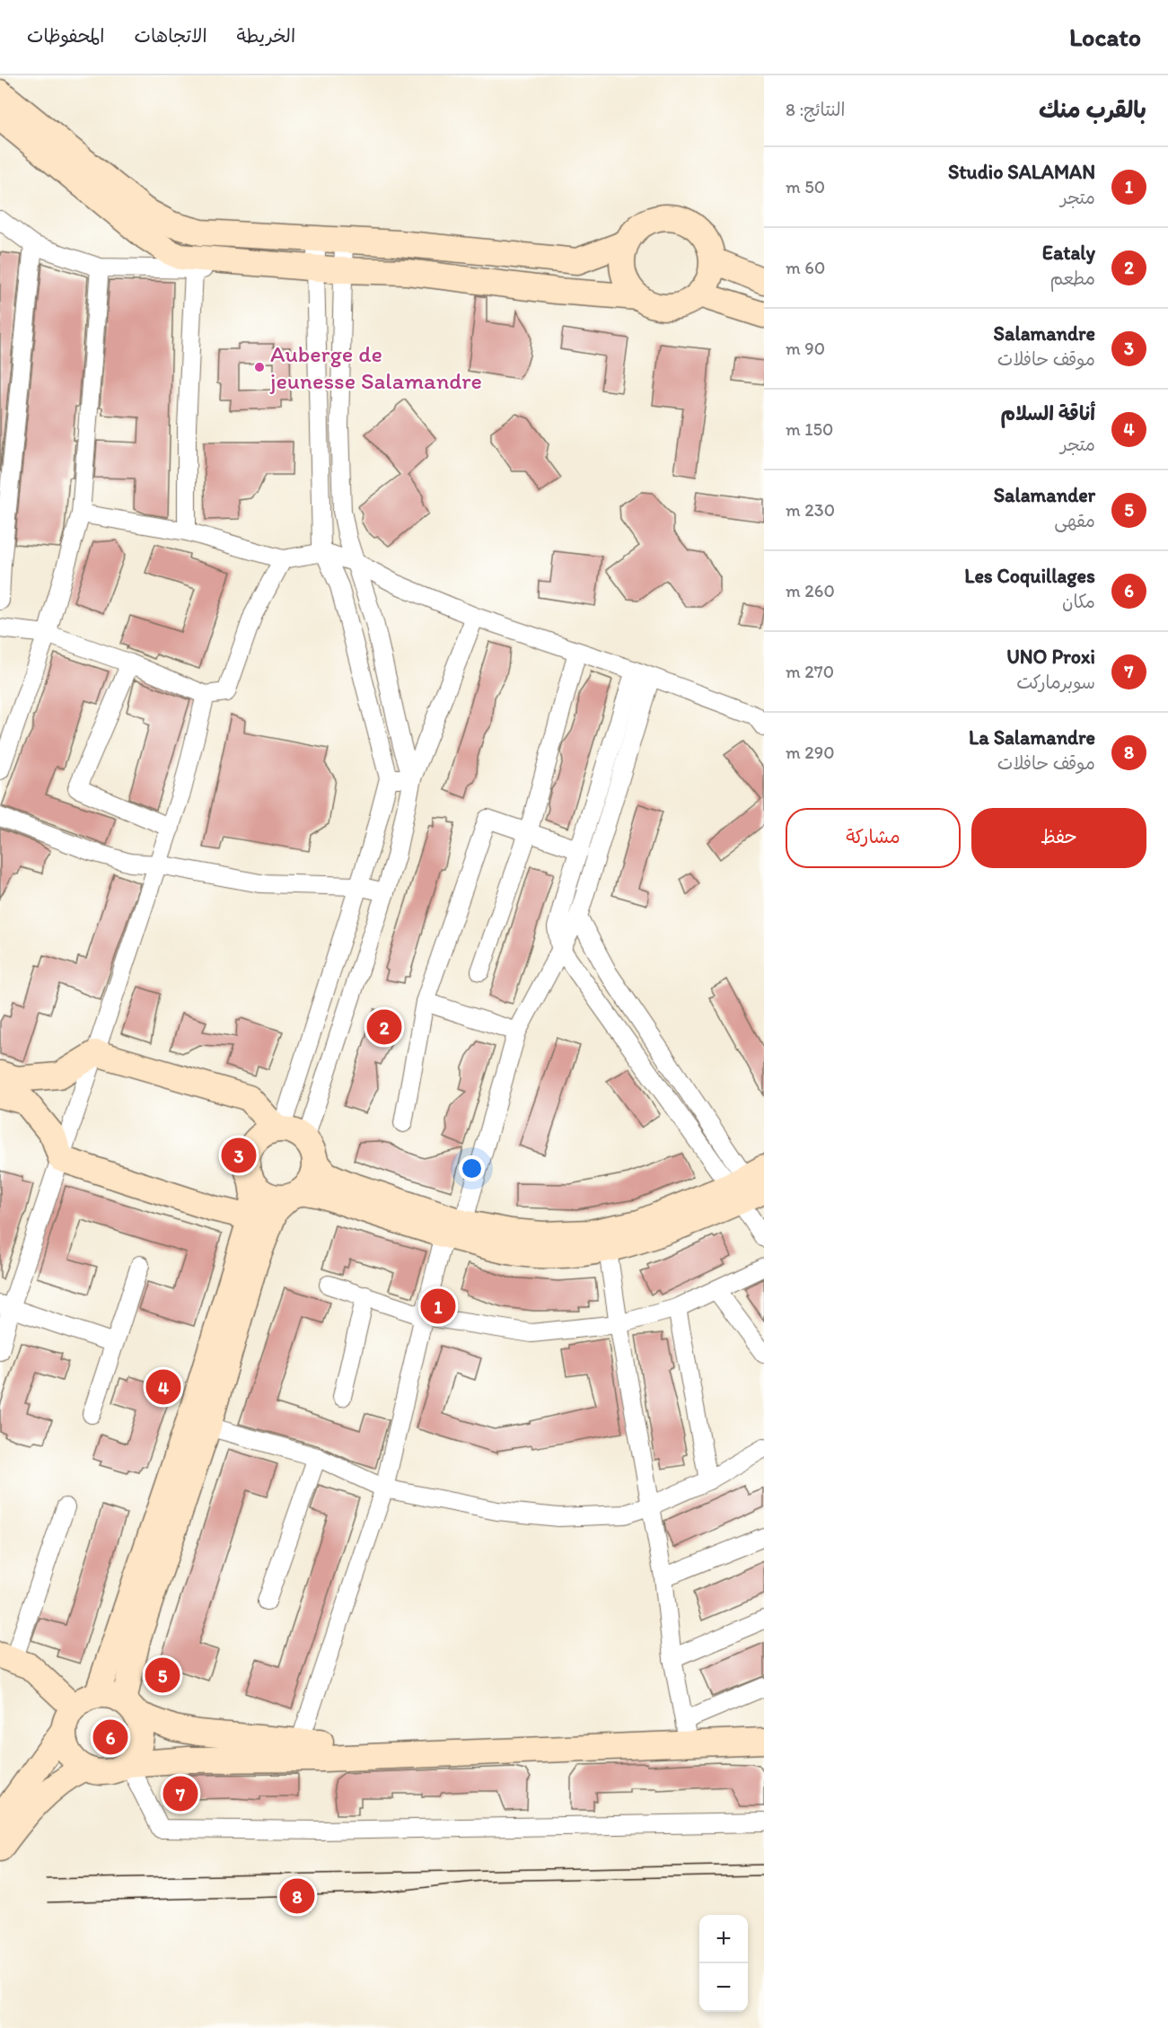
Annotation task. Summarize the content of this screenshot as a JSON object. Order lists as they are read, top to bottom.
{
  "places": ["Auberge de jeunesse Salamandre"],
  "page": {
    "header": "Locato",
    "nav": ["الخريطة", "الاتجاهات", "المحفوظات"],
    "heading": ["بالقرب منك", "النتائج: 8"],
    "list": [
      {
        "mark": "1",
        "name": "Studio SALAMAN",
        "note": "متجر",
        "value": "50 m"
      },
      {
        "mark": "2",
        "name": "Eataly",
        "note": "مطعم",
        "value": "60 m"
      },
      {
        "mark": "3",
        "name": "Salamandre",
        "note": "موقف حافلات",
        "value": "90 m"
      },
      {
        "mark": "4",
        "name": "أناقة السلام",
        "note": "متجر",
        "value": "150 m"
      },
      {
        "mark": "5",
        "name": "Salamander",
        "note": "مقهى",
        "value": "230 m"
      },
      {
        "mark": "6",
        "name": "Les Coquillages",
        "note": "مكان",
        "value": "260 m"
      },
      {
        "mark": "7",
        "name": "UNO Proxi",
        "note": "سوبرماركت",
        "value": "270 m"
      },
      {
        "mark": "8",
        "name": "La Salamandre",
        "note": "موقف حافلات",
        "value": "290 m"
      }
    ],
    "buttons": ["حفظ", "مشاركة"],
    "pins": [
      "2",
      "3",
      "1",
      "4",
      "5",
      "6",
      "7",
      "8"
    ],
    "map_buttons": ["+", "−"]
  }
}
